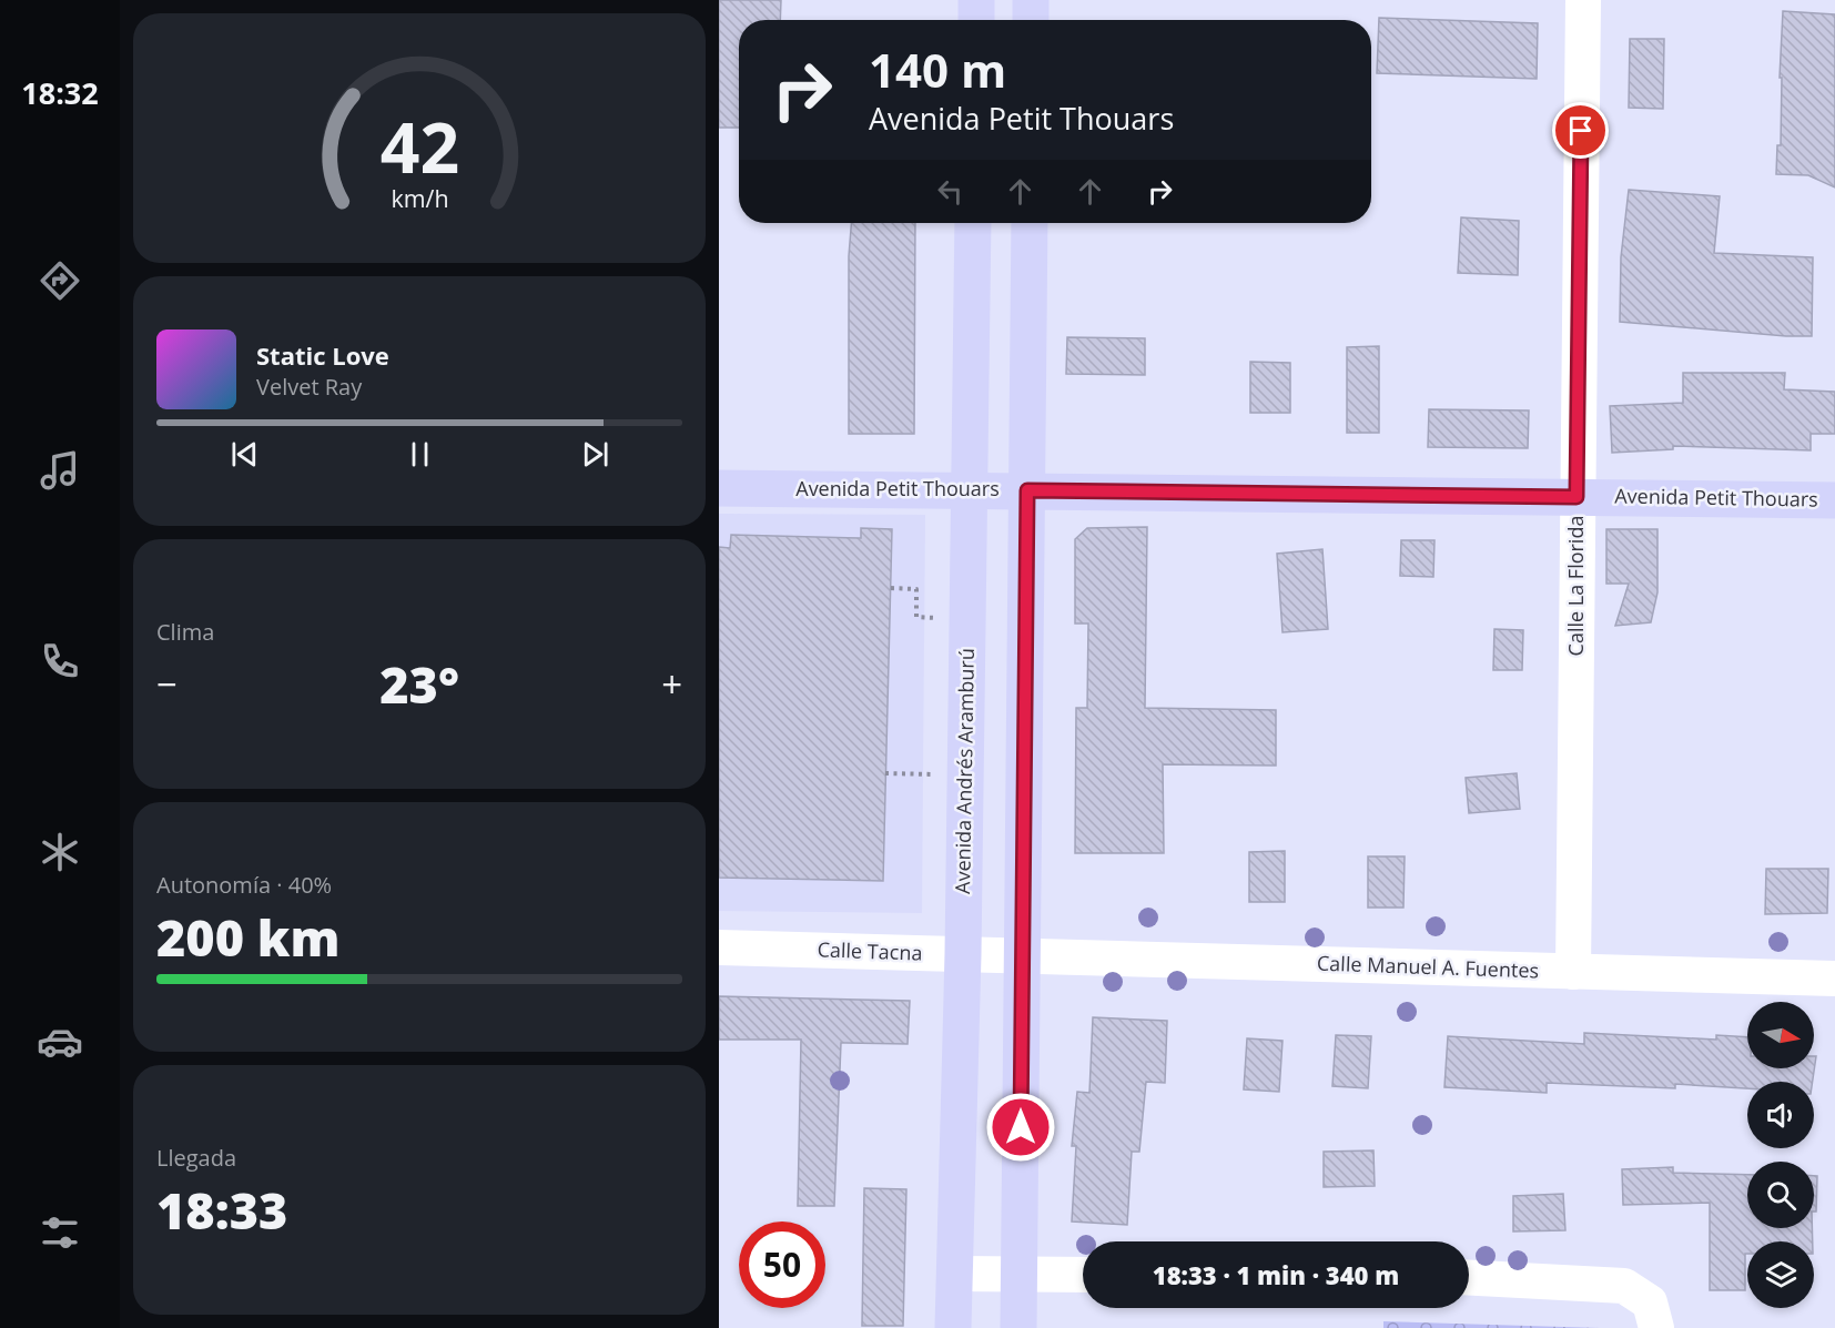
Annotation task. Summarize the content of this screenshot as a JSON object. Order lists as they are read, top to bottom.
{
  "streets": {
    "main road": ["Avenida Petit Thouars", "Avenida Andrés Aramburú"],
    "street": ["Calle La Florida", "Calle Tacna", "Calle Manuel A. Fuentes"]
  },
  "crossings": [
    ["Avenida Petit Thouars", "Calle La Florida"],
    ["Avenida Petit Thouars", "Avenida Andrés Aramburú"],
    ["Calle La Florida", "Calle Manuel A. Fuentes"],
    ["Avenida Andrés Aramburú", "Calle Tacna"],
    ["Calle Tacna", "Calle Manuel A. Fuentes"]
  ],
  "north": "right",
  "page": {
    "tabs": "18:32",
    "turn": ["140 m", "Avenida Petit Thouars"],
    "song": ["Static Love", "Velvet Ray"],
    "tile": [
      "Clima",
      ["Autonomía · 40%", "200 km"],
      ["Llegada", "18:33"]
    ],
    "heat": ["−", "23°", "+"],
    "limit": "50",
    "trip": "18:33 · 1 min · 340 m",
    "gauge": ["42", "km/h"]
  }
}
